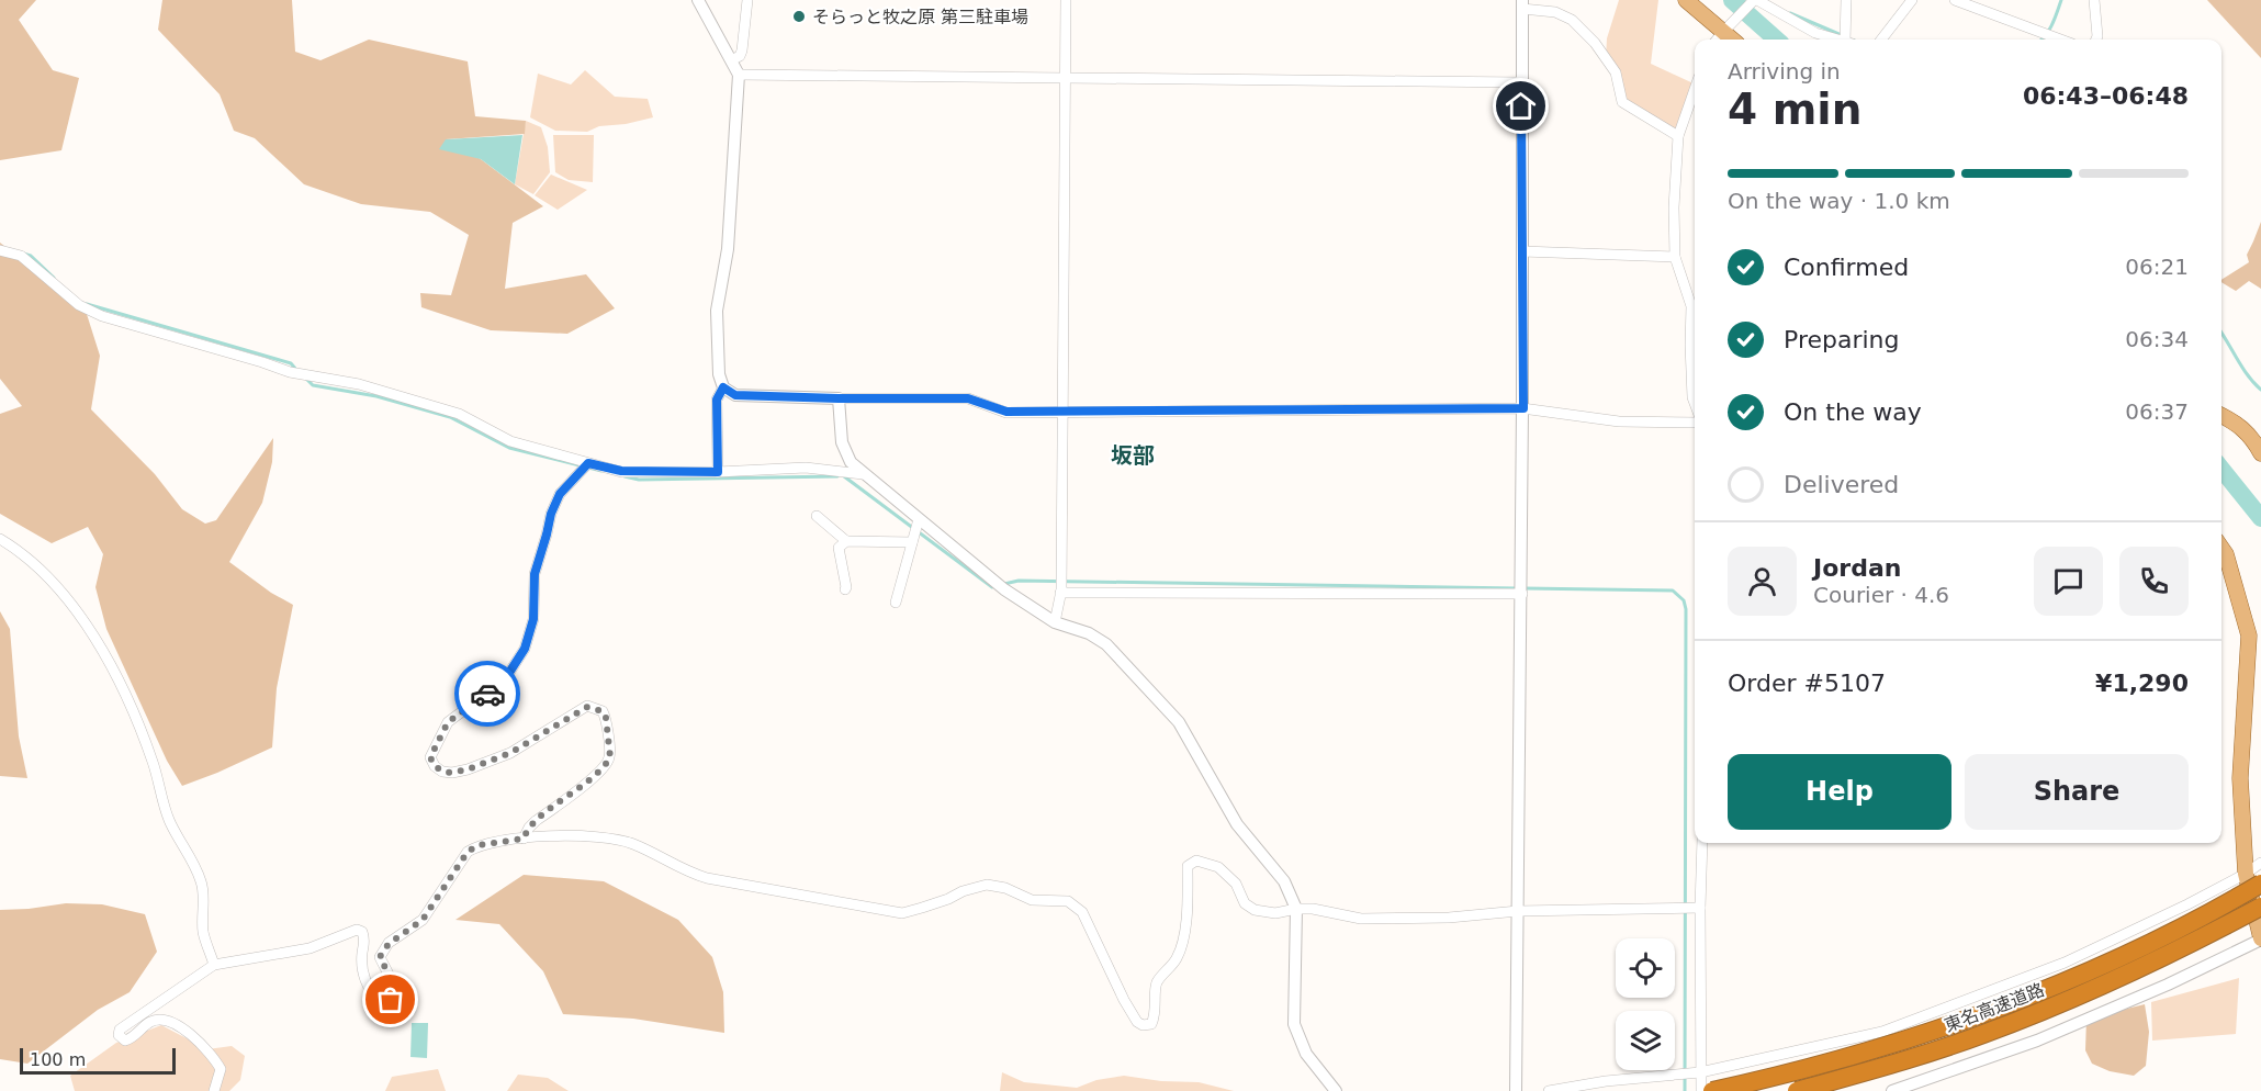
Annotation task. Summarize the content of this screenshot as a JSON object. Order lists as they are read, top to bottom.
{
  "streets": {
    "highway": ["東名高速道路"]
  },
  "districts": ["坂部"],
  "places": ["そらっと牧之原 第三駐車場"],
  "scale_bar": "100 m",
  "page": {
    "heading": ["4 min", "Arriving in", "06:43–06:48"],
    "panel": [
      "Jordan",
      "Courier · 4.6",
      "Order #5107",
      "¥1,290"
    ],
    "bar": "On the way · 1.0 km",
    "list": [
      ["Confirmed", "06:21"],
      ["Preparing", "06:34"],
      ["On the way", "06:37"],
      "Delivered"
    ],
    "buttons": ["Help", "Share"],
    "scale": "100 m"
  }
}
